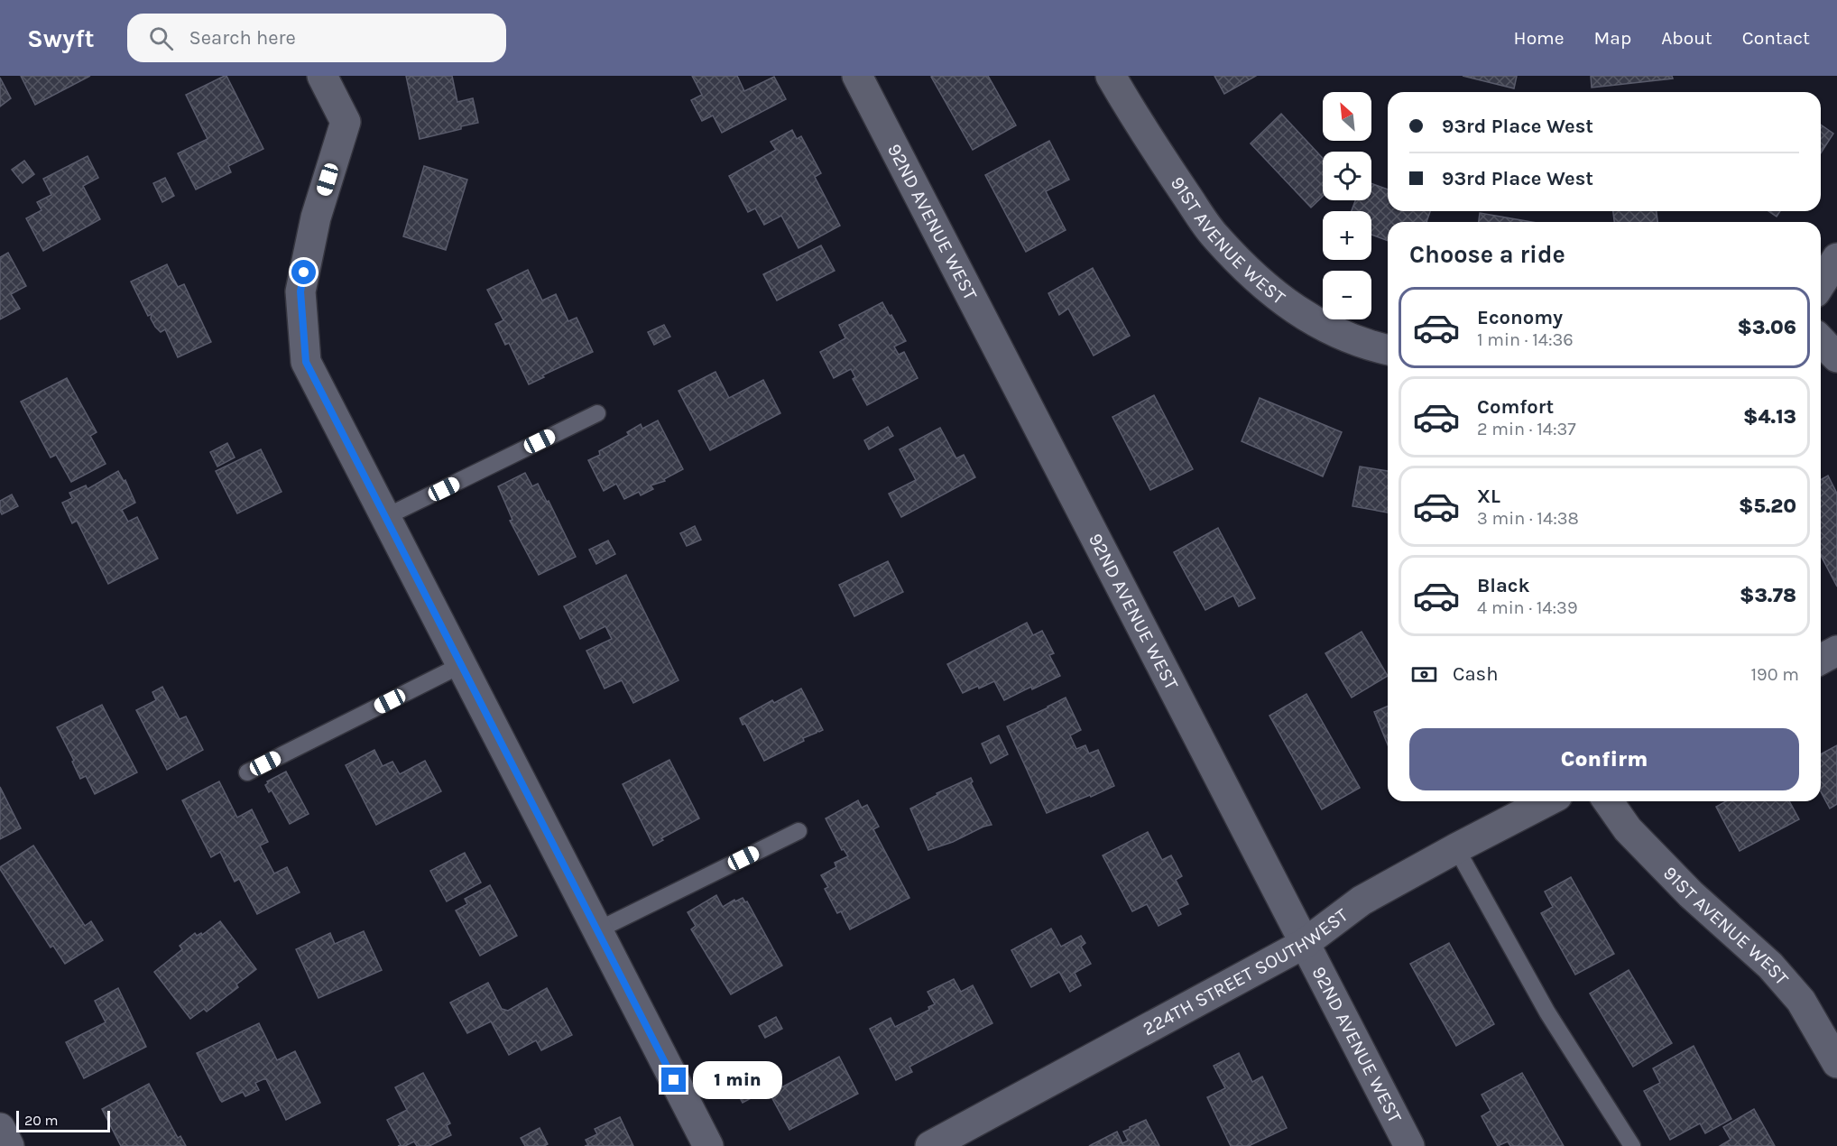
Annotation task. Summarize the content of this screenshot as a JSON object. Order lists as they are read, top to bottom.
{
  "streets": {
    "street": ["92ND AVENUE WEST", "91ST AVENUE WEST", "224TH STREET SOUTHWEST"]
  },
  "crossings": [
    ["92ND AVENUE WEST", "224TH STREET SOUTHWEST"]
  ],
  "scale_bar": "20 m",
  "north": "top left",
  "page": {
    "header": "Swyft",
    "search": "Search here",
    "nav": [
      "Home",
      "Map",
      "About",
      "Contact"
    ],
    "map_buttons": ["+", "−"],
    "banner": ["93rd Place West", "93rd Place West"],
    "heading": "Choose a ride",
    "list": [
      {
        "name": "Economy",
        "note": "1 min · 14:36",
        "value": "$3.06"
      },
      {
        "name": "Comfort",
        "note": "2 min · 14:37",
        "value": "$4.13"
      },
      {
        "name": "XL",
        "note": "3 min · 14:38",
        "value": "$5.20"
      },
      {
        "name": "Black",
        "note": "4 min · 14:39",
        "value": "$3.78"
      }
    ],
    "pay": ["Cash", "190 m"],
    "buttons": "Confirm",
    "bubble": "1 min",
    "scale": "20 m"
  }
}
